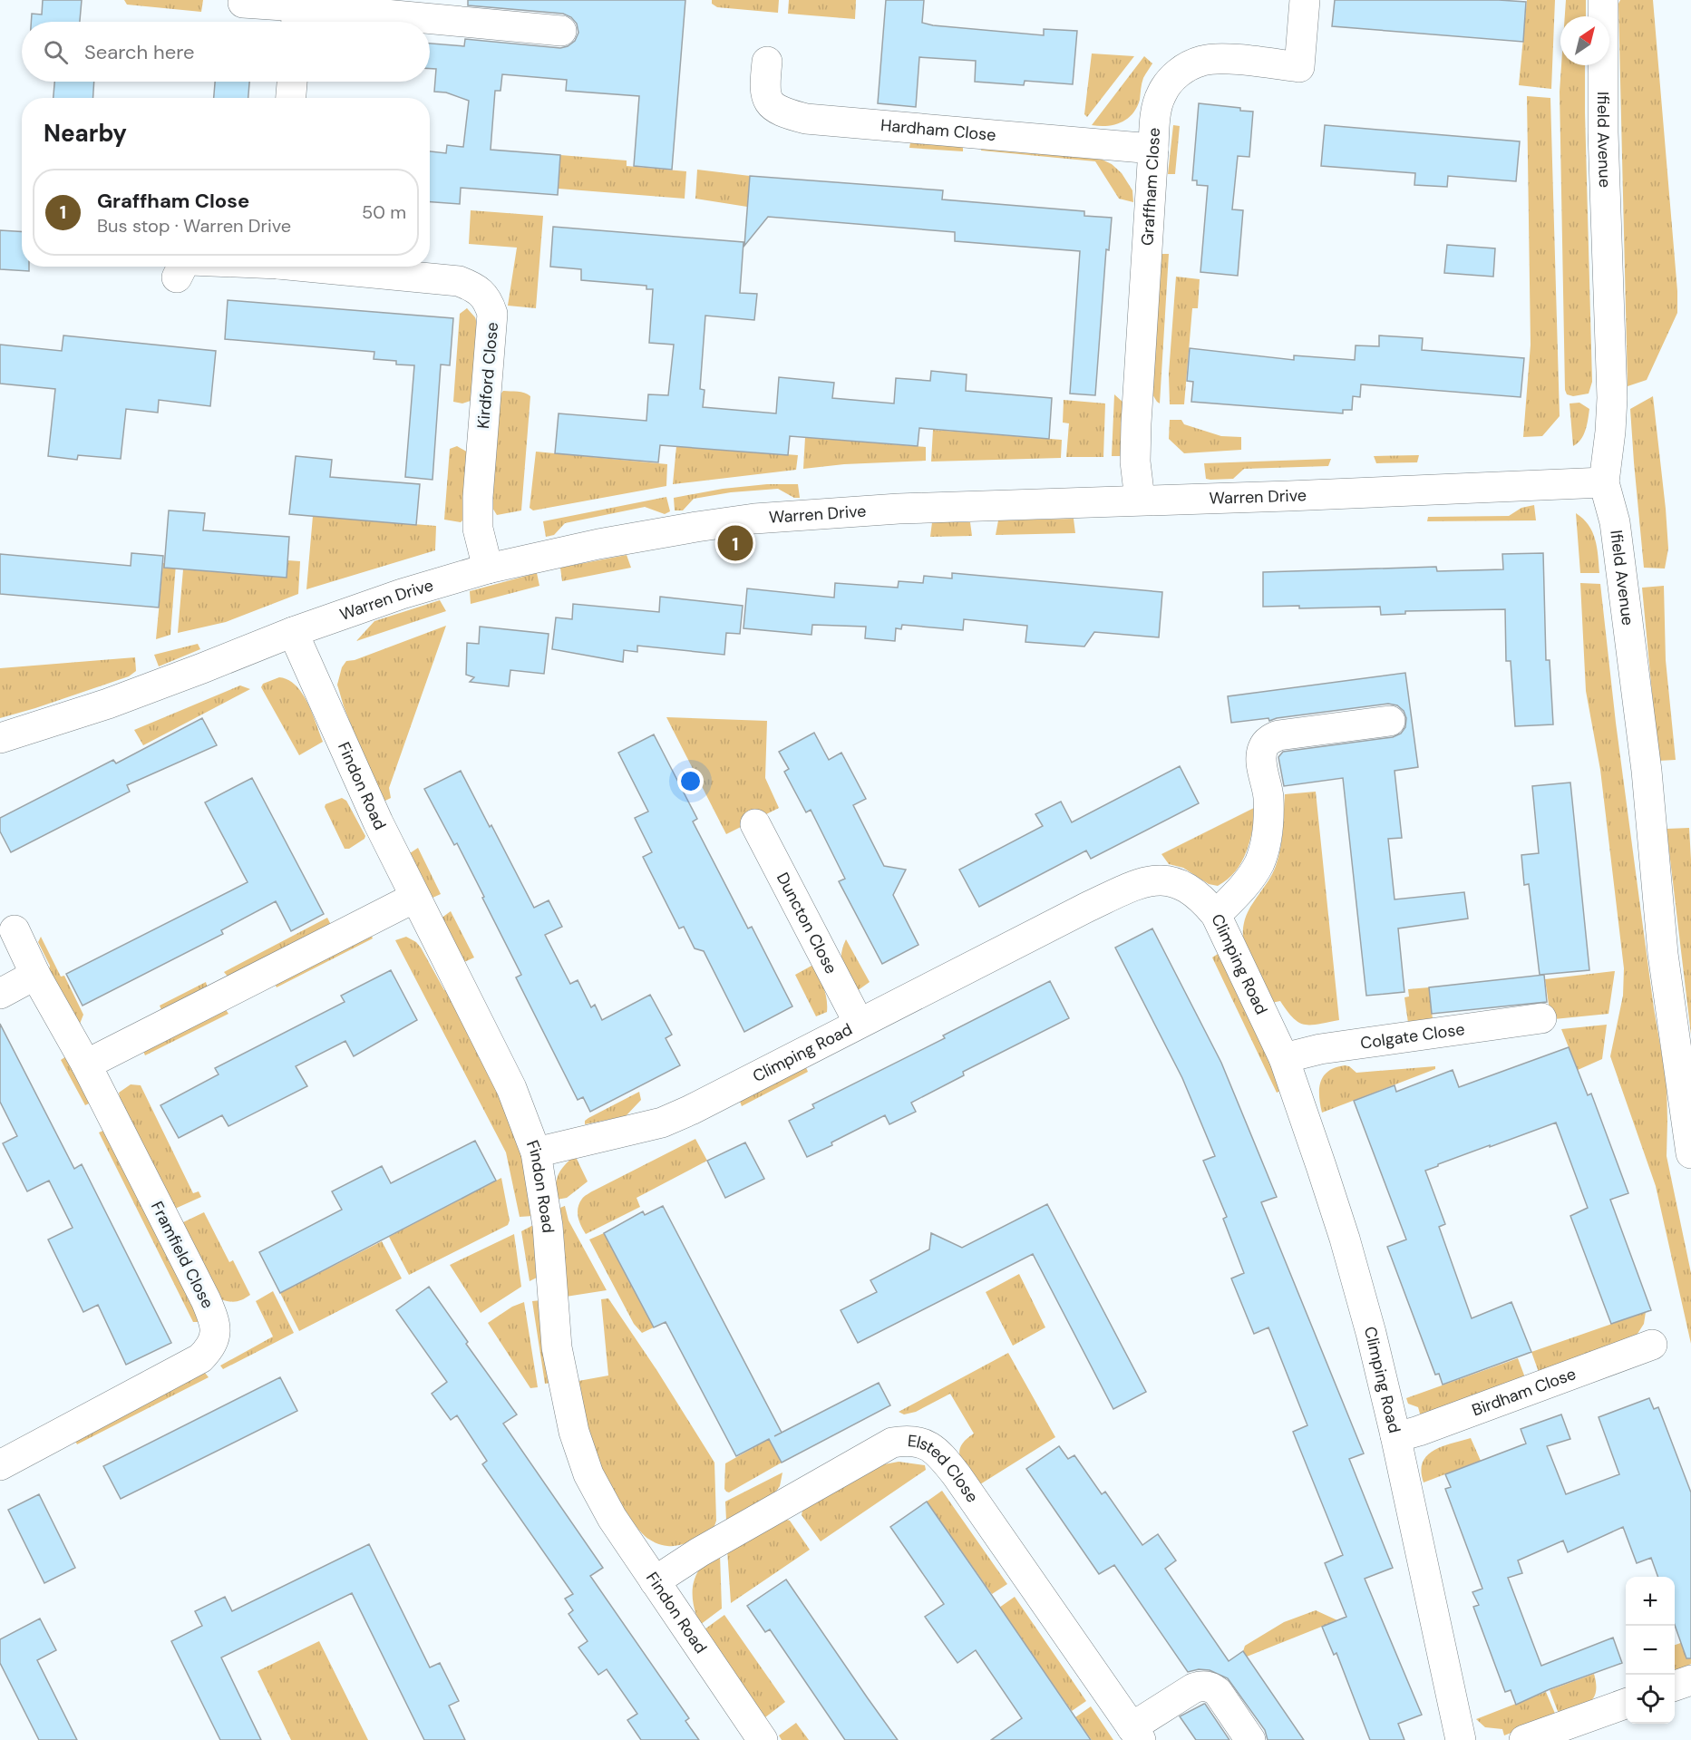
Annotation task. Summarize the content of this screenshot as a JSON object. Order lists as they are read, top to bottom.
{
  "streets": {
    "street": [
      "Hardham Close",
      "Ifield Avenue",
      "Graffham Close",
      "Kirdford Close",
      "Warren Drive",
      "Findon Road",
      "Duncton Close",
      "Climping Road",
      "Colgate Close",
      "Framfield Close",
      "Birdham Close",
      "Elsted Close"
    ]
  },
  "crossings": [
    ["Hardham Close", "Graffham Close"],
    ["Ifield Avenue", "Warren Drive"],
    ["Graffham Close", "Warren Drive"],
    ["Kirdford Close", "Warren Drive"],
    ["Warren Drive", "Findon Road"],
    ["Findon Road", "Climping Road"],
    ["Findon Road", "Elsted Close"],
    ["Duncton Close", "Climping Road"],
    ["Climping Road", "Colgate Close"],
    ["Climping Road", "Birdham Close"]
  ],
  "north": "top right",
  "page": {
    "search": "Search here",
    "heading": "Nearby",
    "list": [
      {
        "mark": "1",
        "name": "Graffham Close",
        "note": "Bus stop · Warren Drive",
        "value": "50 m"
      }
    ],
    "pins": "1",
    "map_buttons": ["+", "−"]
  }
}
